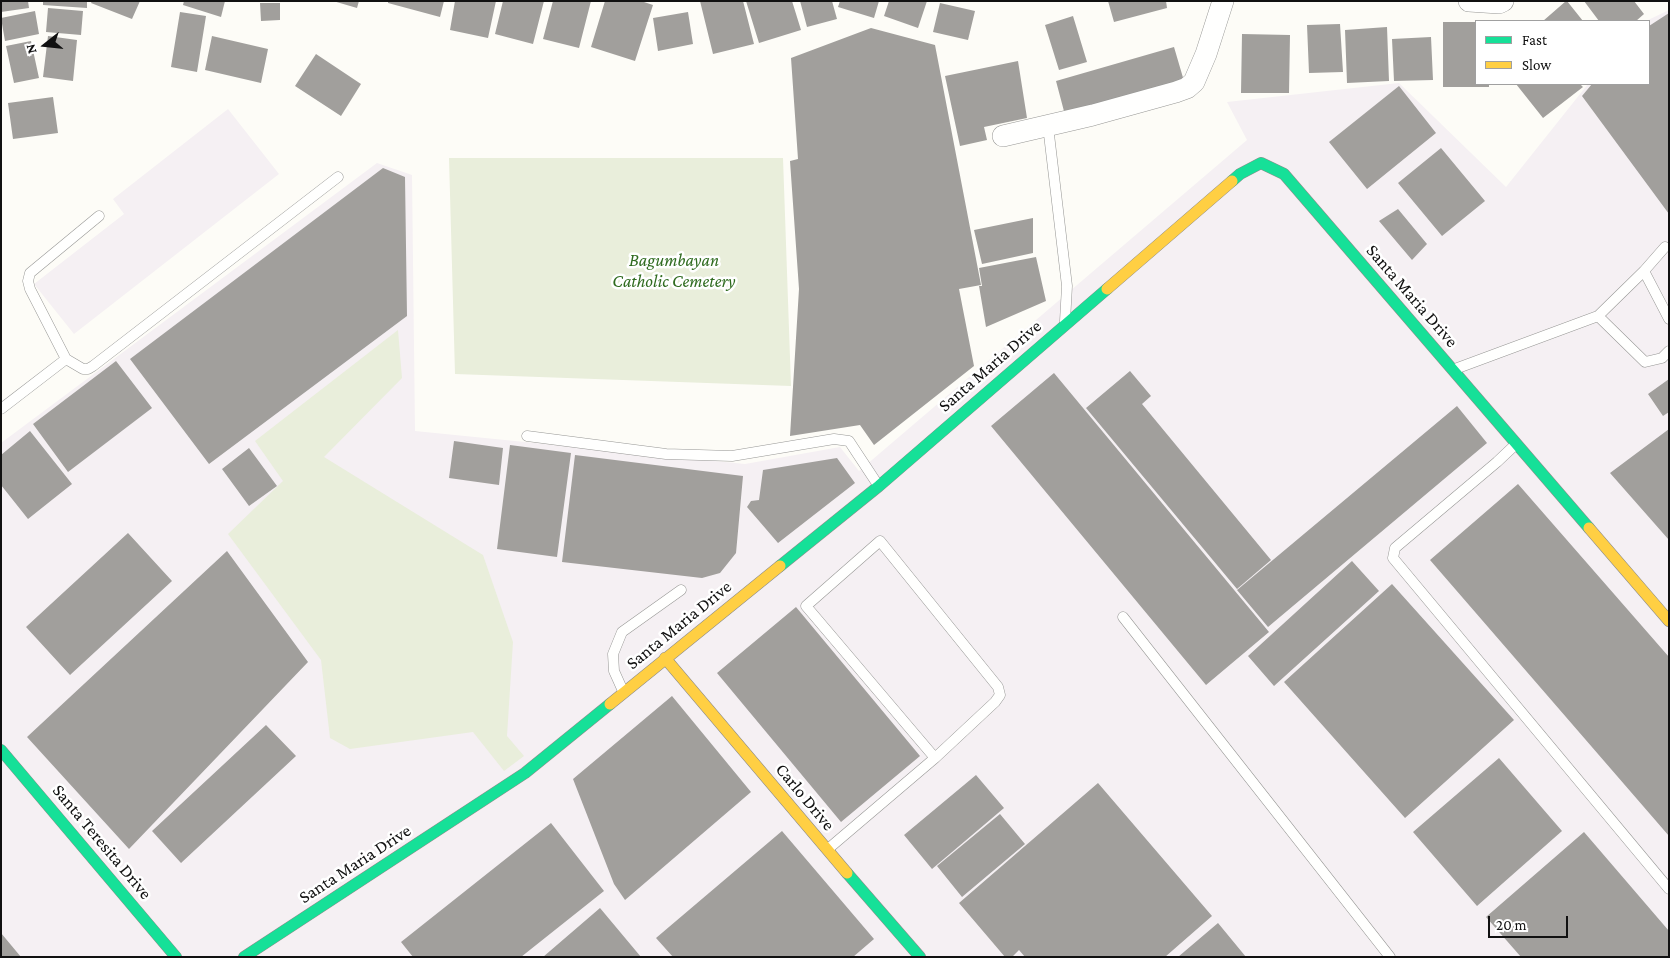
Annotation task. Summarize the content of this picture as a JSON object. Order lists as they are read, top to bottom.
{
  "streets": {
    "street": ["Santa Maria Drive", "Carlo Drive", "Santa Teresita Drive"]
  },
  "crossings": [
    ["Santa Maria Drive", "Carlo Drive"]
  ],
  "parks": ["Bagumbayan Catholic Cemetery"],
  "legend": ["Fast", "Slow"],
  "scale_bar": "20 m",
  "north": "left"
}
